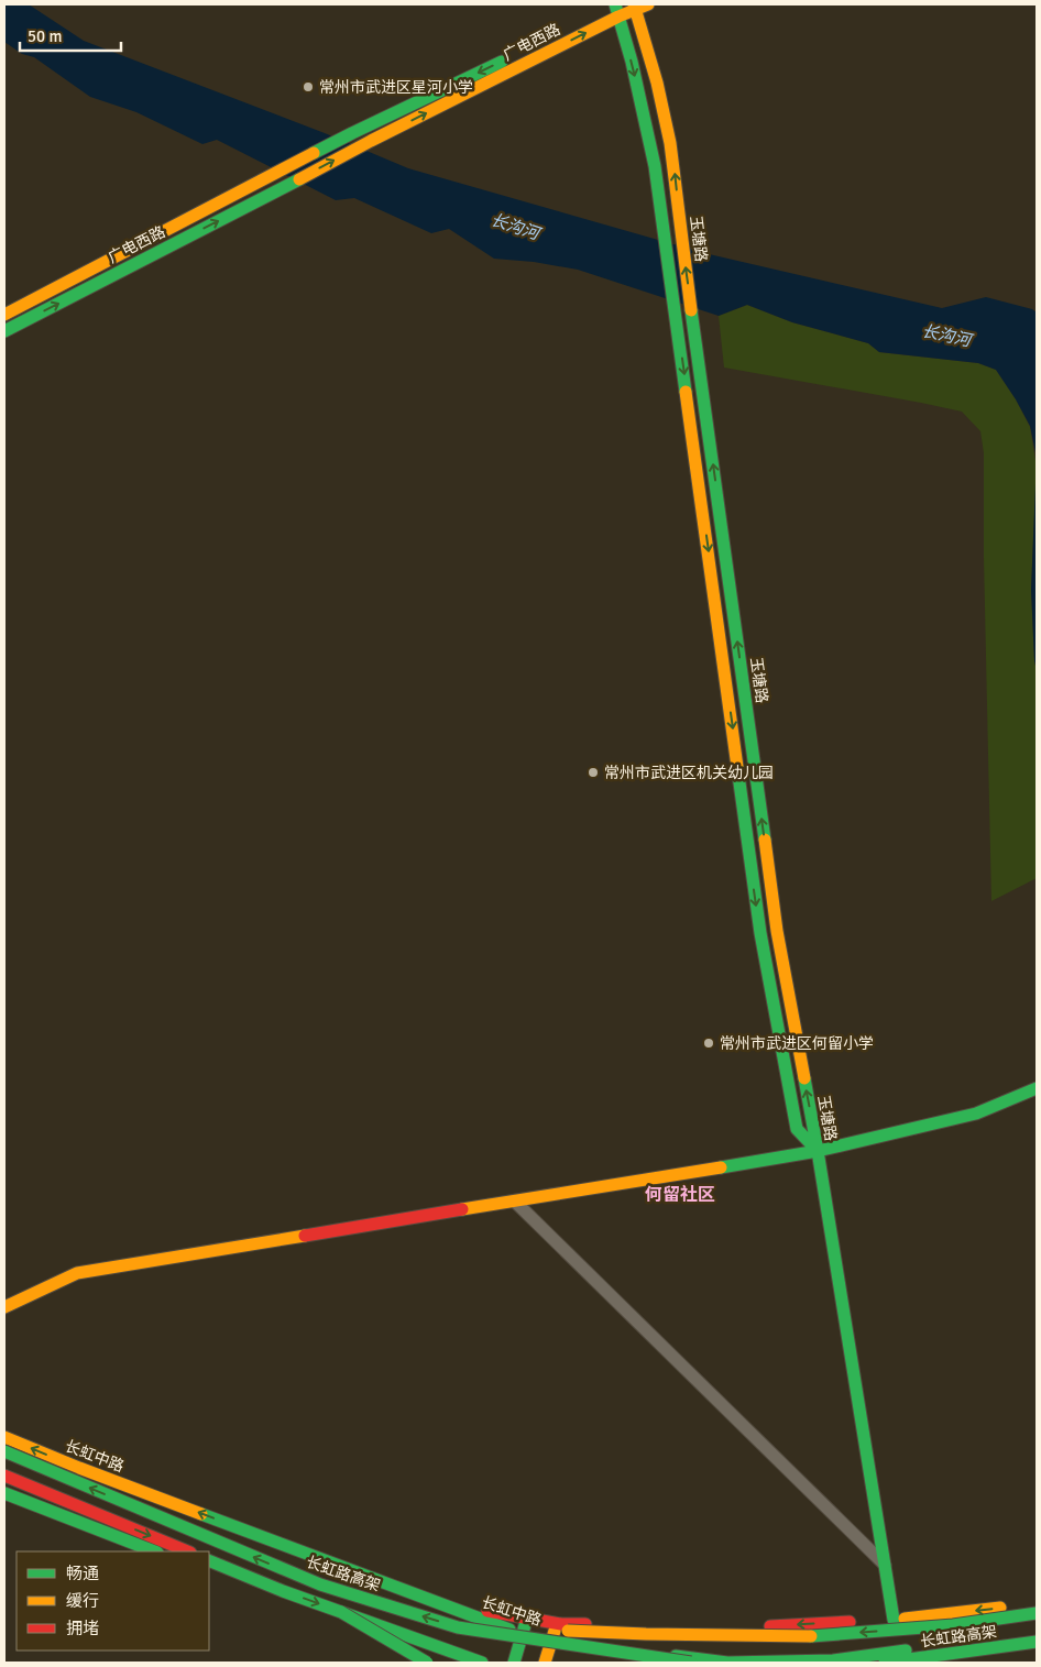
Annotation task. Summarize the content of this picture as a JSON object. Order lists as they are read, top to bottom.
{
  "streets": {
    "main road": [
      "广电西路",
      "玉塘路",
      "长虹中路",
      "长虹路高架"
    ]
  },
  "crossings": [
    ["广电西路", "玉塘路"]
  ],
  "districts": ["何留社区"],
  "water": ["长沟河"],
  "places": ["常州市武进区星河小学", "常州市武进区机关幼儿园", "常州市武进区何留小学"],
  "legend": ["畅通", "缓行", "拥堵"],
  "scale_bar": "50 m"
}
